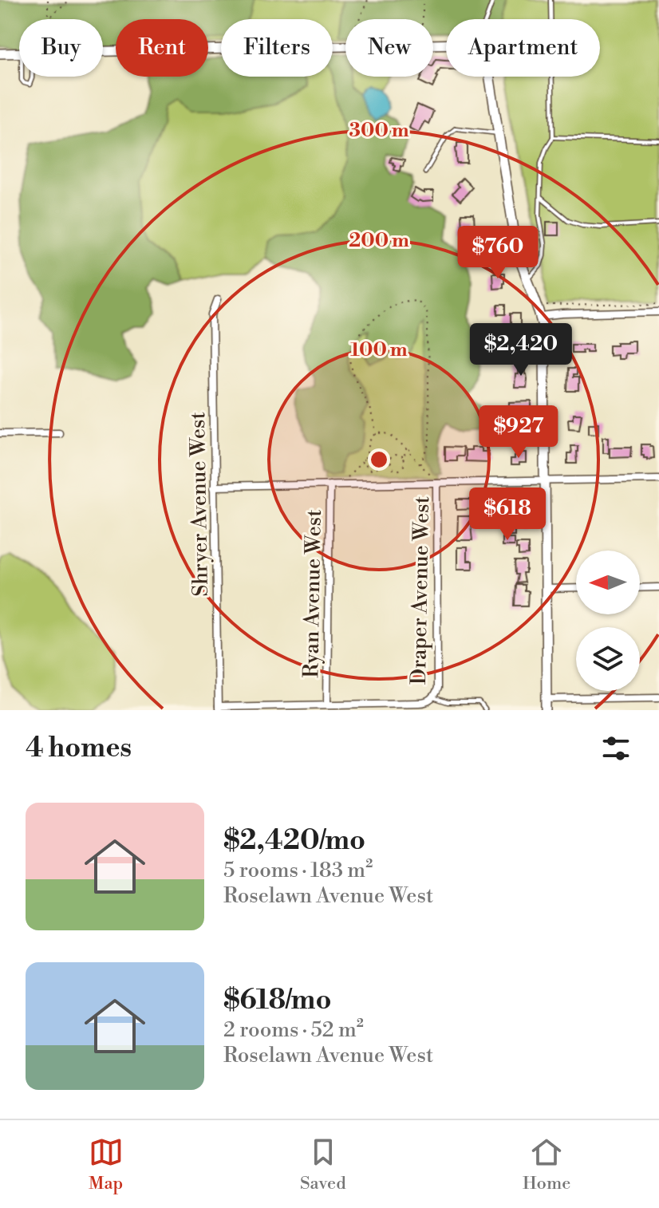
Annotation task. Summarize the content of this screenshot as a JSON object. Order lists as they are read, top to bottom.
{
  "streets": {
    "street": ["Shryer Avenue West", "Draper Avenue West", "Ryan Avenue West"]
  },
  "north": "left",
  "page": {
    "chip": [
      "Buy",
      "Rent",
      "Filters",
      "New",
      "Apartment"
    ],
    "price": [
      "$760",
      "$2,420",
      "$927",
      "$618"
    ],
    "heading": "4 homes",
    "list": [
      {
        "name": "$2,420/mo",
        "note": "5 rooms · 183 m² · Roselawn Avenue West"
      },
      {
        "name": "$618/mo",
        "note": "2 rooms · 52 m² · Roselawn Avenue West"
      }
    ],
    "tabs": ["Map", "Saved", "Home"]
  },
  "rings": ["300 m", "200 m", "100 m"]
}
